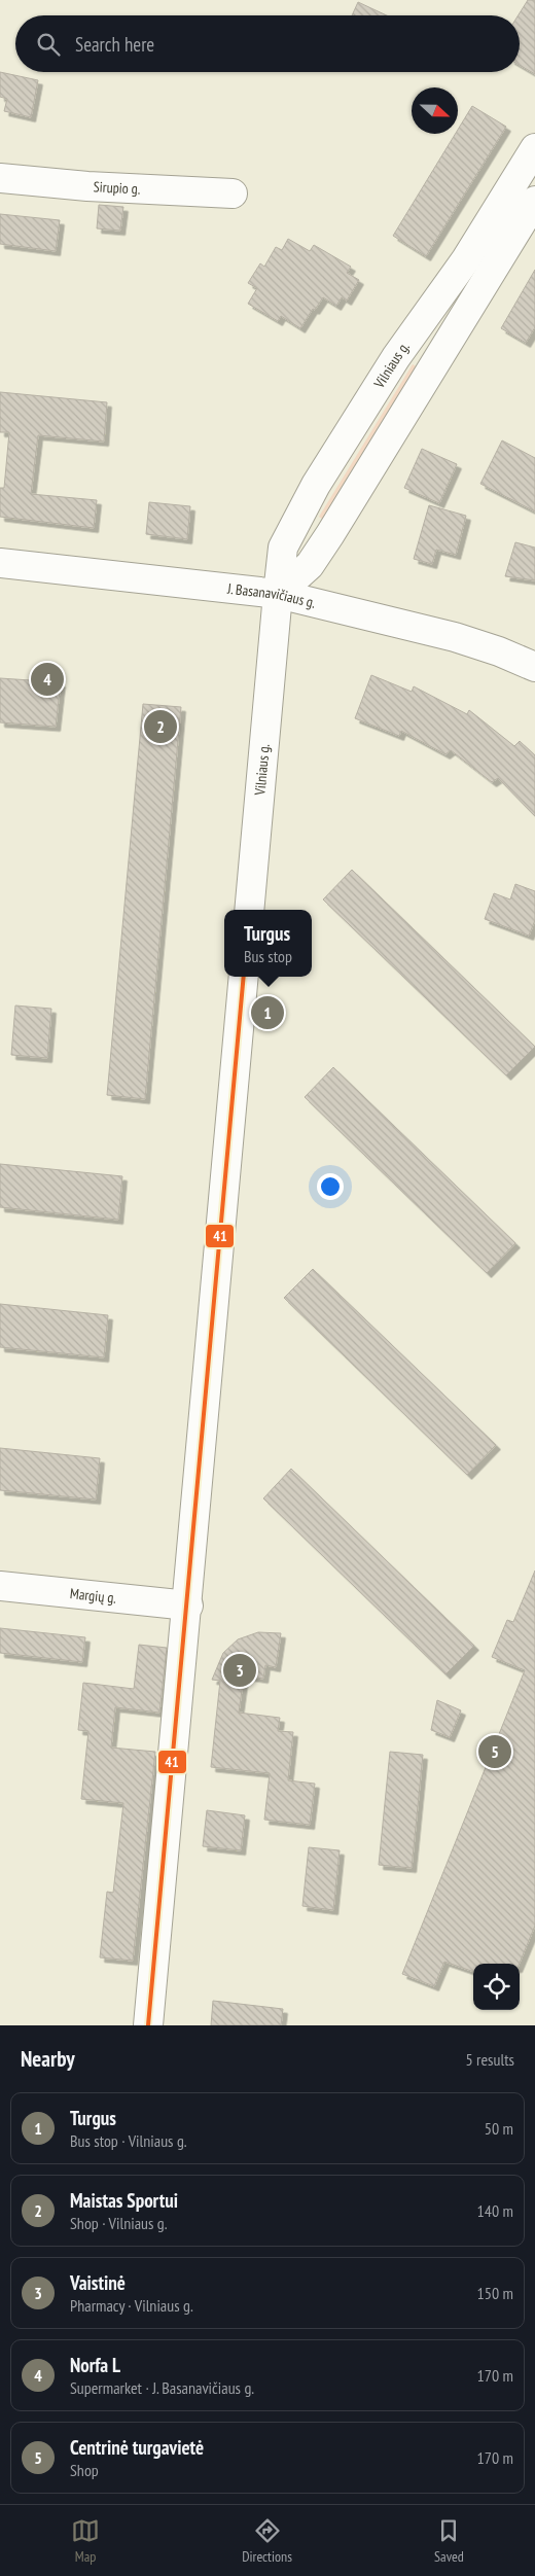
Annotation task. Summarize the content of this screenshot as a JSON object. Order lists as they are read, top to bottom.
{
  "streets": {
    "main road": [
      "Sirupio g.",
      "Vilniaus g.",
      "J. Basanavičiaus g.",
      "Margių g."
    ]
  },
  "crossings": [
    ["Vilniaus g.", "J. Basanavičiaus g."]
  ],
  "lines": ["transit line 41"],
  "north": "right",
  "page": {
    "search": "Search here",
    "pins": [
      "4",
      "2",
      "1",
      "3",
      "5"
    ],
    "popup": ["Turgus", "Bus stop"],
    "heading": ["Nearby", "5 results"],
    "list": [
      {
        "mark": "1",
        "name": "Turgus",
        "note": "Bus stop · Vilniaus g.",
        "value": "50 m"
      },
      {
        "mark": "2",
        "name": "Maistas Sportui",
        "note": "Shop · Vilniaus g.",
        "value": "140 m"
      },
      {
        "mark": "3",
        "name": "Vaistinė",
        "note": "Pharmacy · Vilniaus g.",
        "value": "150 m"
      },
      {
        "mark": "4",
        "name": "Norfa L",
        "note": "Supermarket · J. Basanavičiaus g.",
        "value": "170 m"
      },
      {
        "mark": "5",
        "name": "Centrinė turgavietė",
        "note": "Shop",
        "value": "170 m"
      }
    ],
    "nav": ["Map", "Directions", "Saved"]
  }
}
